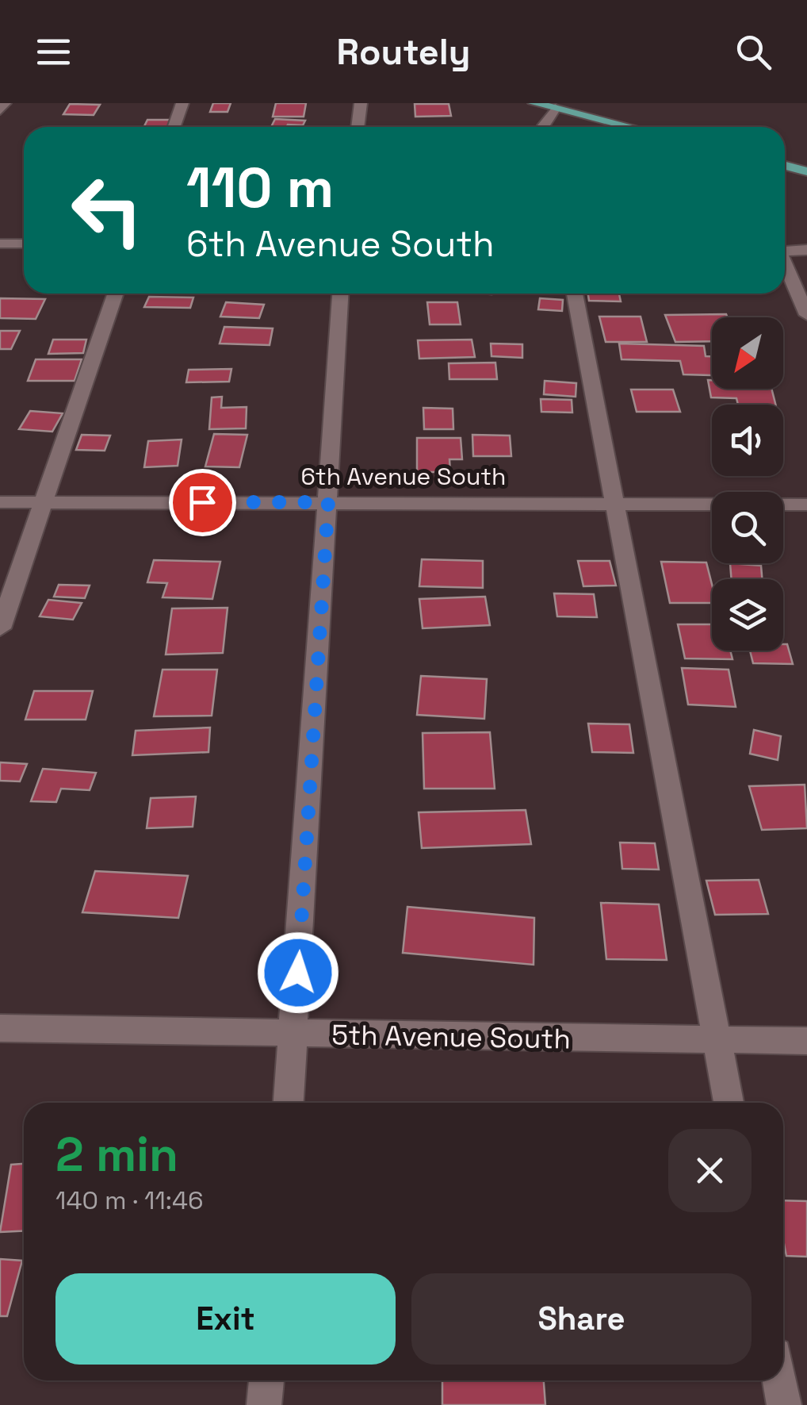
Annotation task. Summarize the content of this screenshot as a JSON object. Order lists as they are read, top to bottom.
{
  "streets": {
    "street": ["6th Avenue South", "5th Avenue South"]
  },
  "north": "bottom left",
  "page": {
    "header": "Routely",
    "turn": ["110 m", "6th Avenue South"],
    "heading": ["2 min", "140 m · 11:46"],
    "buttons": ["Exit", "Share"]
  }
}
